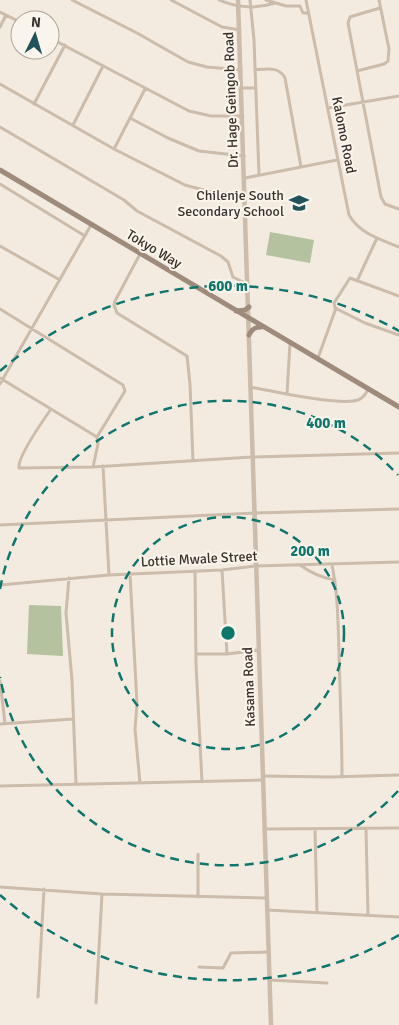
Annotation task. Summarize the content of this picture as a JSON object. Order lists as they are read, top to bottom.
{
  "streets": {
    "main road": ["Tokyo Way"],
    "street": [
      "Dr. Hage Geingob Road",
      "Kalomo Road",
      "Lottie Mwale Street",
      "Kasama Road"
    ]
  },
  "crossings": [
    ["Dr. Hage Geingob Road", "Tokyo Way"],
    ["Dr. Hage Geingob Road", "Kasama Road"],
    ["Tokyo Way", "Kasama Road"],
    ["Lottie Mwale Street", "Kasama Road"]
  ],
  "places": {
    "school or university": ["Chilenje South Secondary School"]
  },
  "north": "top",
  "rings": ["600 m", "400 m", "200 m"]
}
